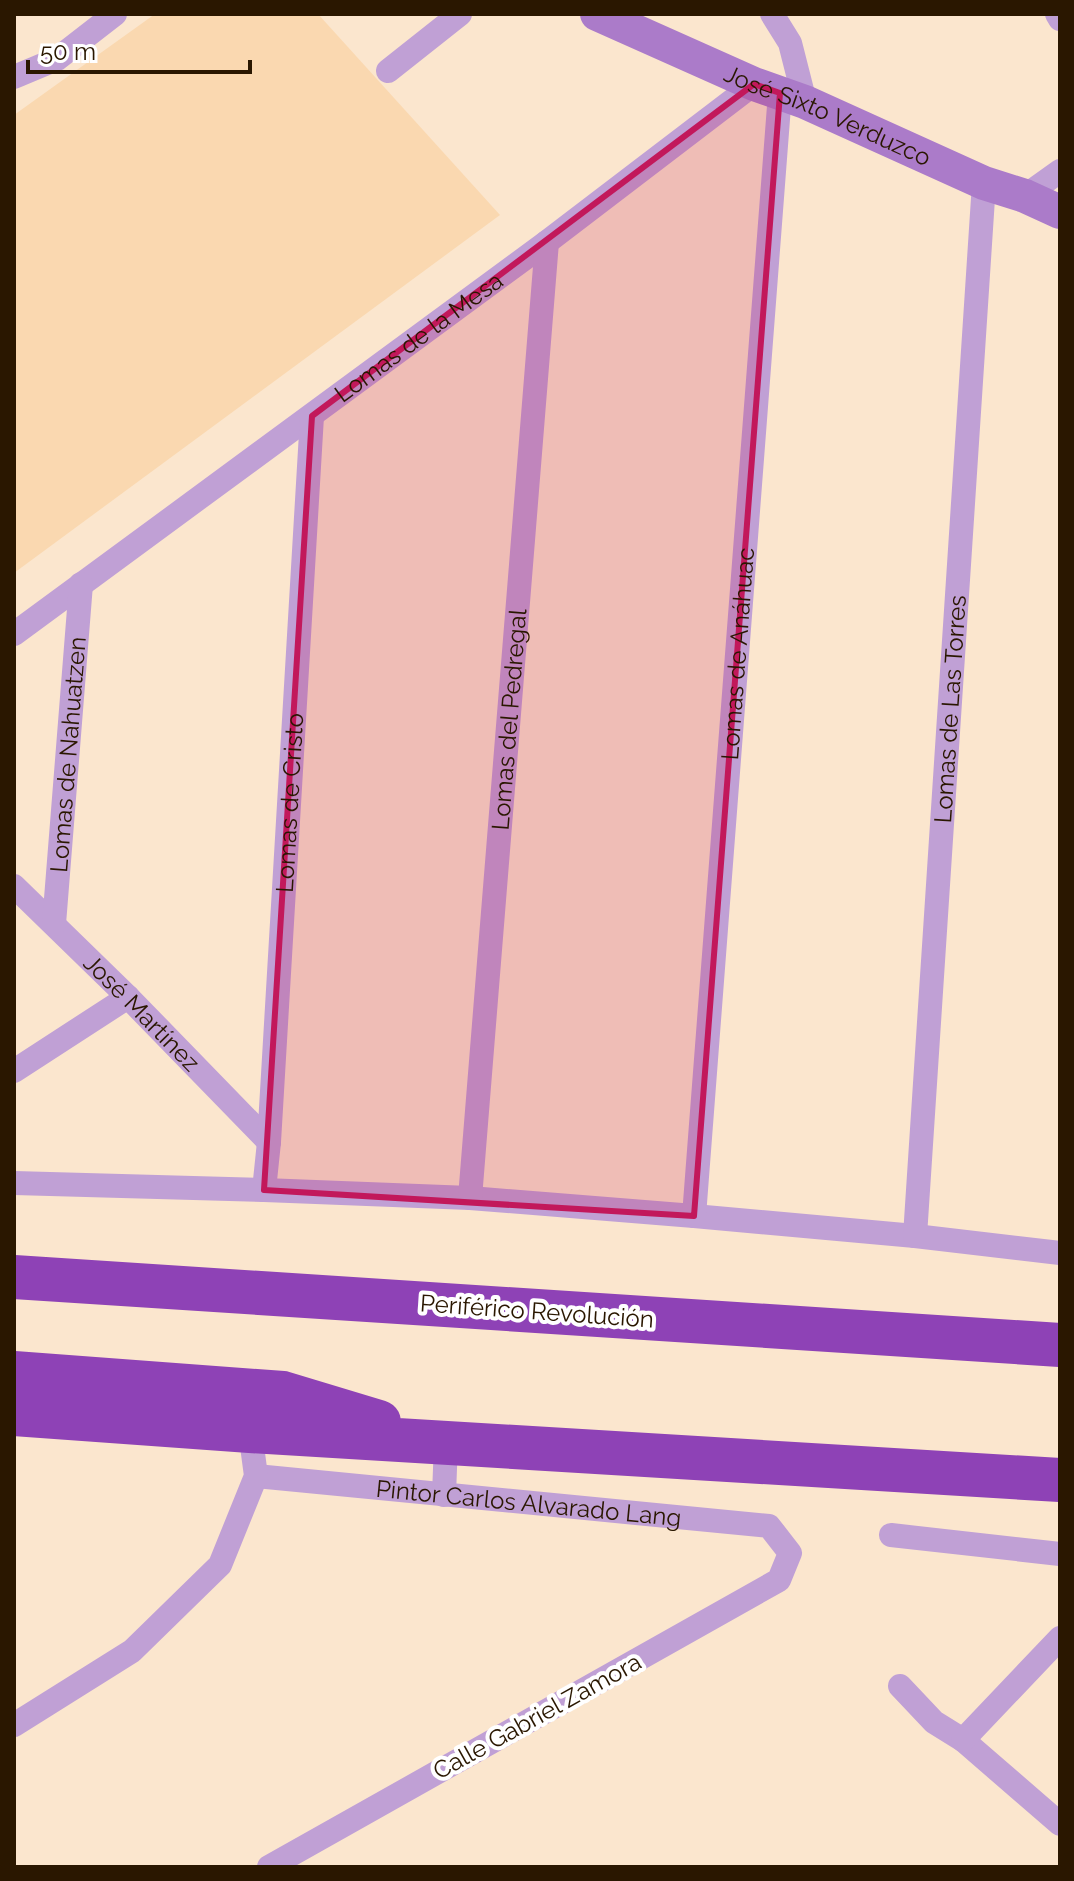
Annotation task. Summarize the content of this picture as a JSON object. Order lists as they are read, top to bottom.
{
  "streets": {
    "highway": ["Periférico Revolución"],
    "street": [
      "José Sixto Verduzco",
      "Lomas de la Mesa",
      "Lomas de Anáhuac",
      "Lomas de Las Torres",
      "Lomas del Pedregal",
      "Lomas de Nahuatzen",
      "Lomas de Cristo",
      "José Martínez",
      "Pintor Carlos Alvarado Lang",
      "Calle Gabriel Zamora"
    ]
  },
  "crossings": [
    ["José Sixto Verduzco", "Lomas de la Mesa"],
    ["José Sixto Verduzco", "Lomas de Anáhuac"],
    ["José Sixto Verduzco", "Lomas de Las Torres"],
    ["Lomas de la Mesa", "Lomas de Anáhuac"],
    ["Lomas de la Mesa", "Lomas del Pedregal"],
    ["Lomas de la Mesa", "Lomas de Nahuatzen"],
    ["Lomas de la Mesa", "Lomas de Cristo"],
    ["Lomas de Nahuatzen", "José Martínez"],
    ["Lomas de Cristo", "José Martínez"],
    ["Pintor Carlos Alvarado Lang", "Calle Gabriel Zamora"]
  ],
  "scale_bar": "50 m"
}
